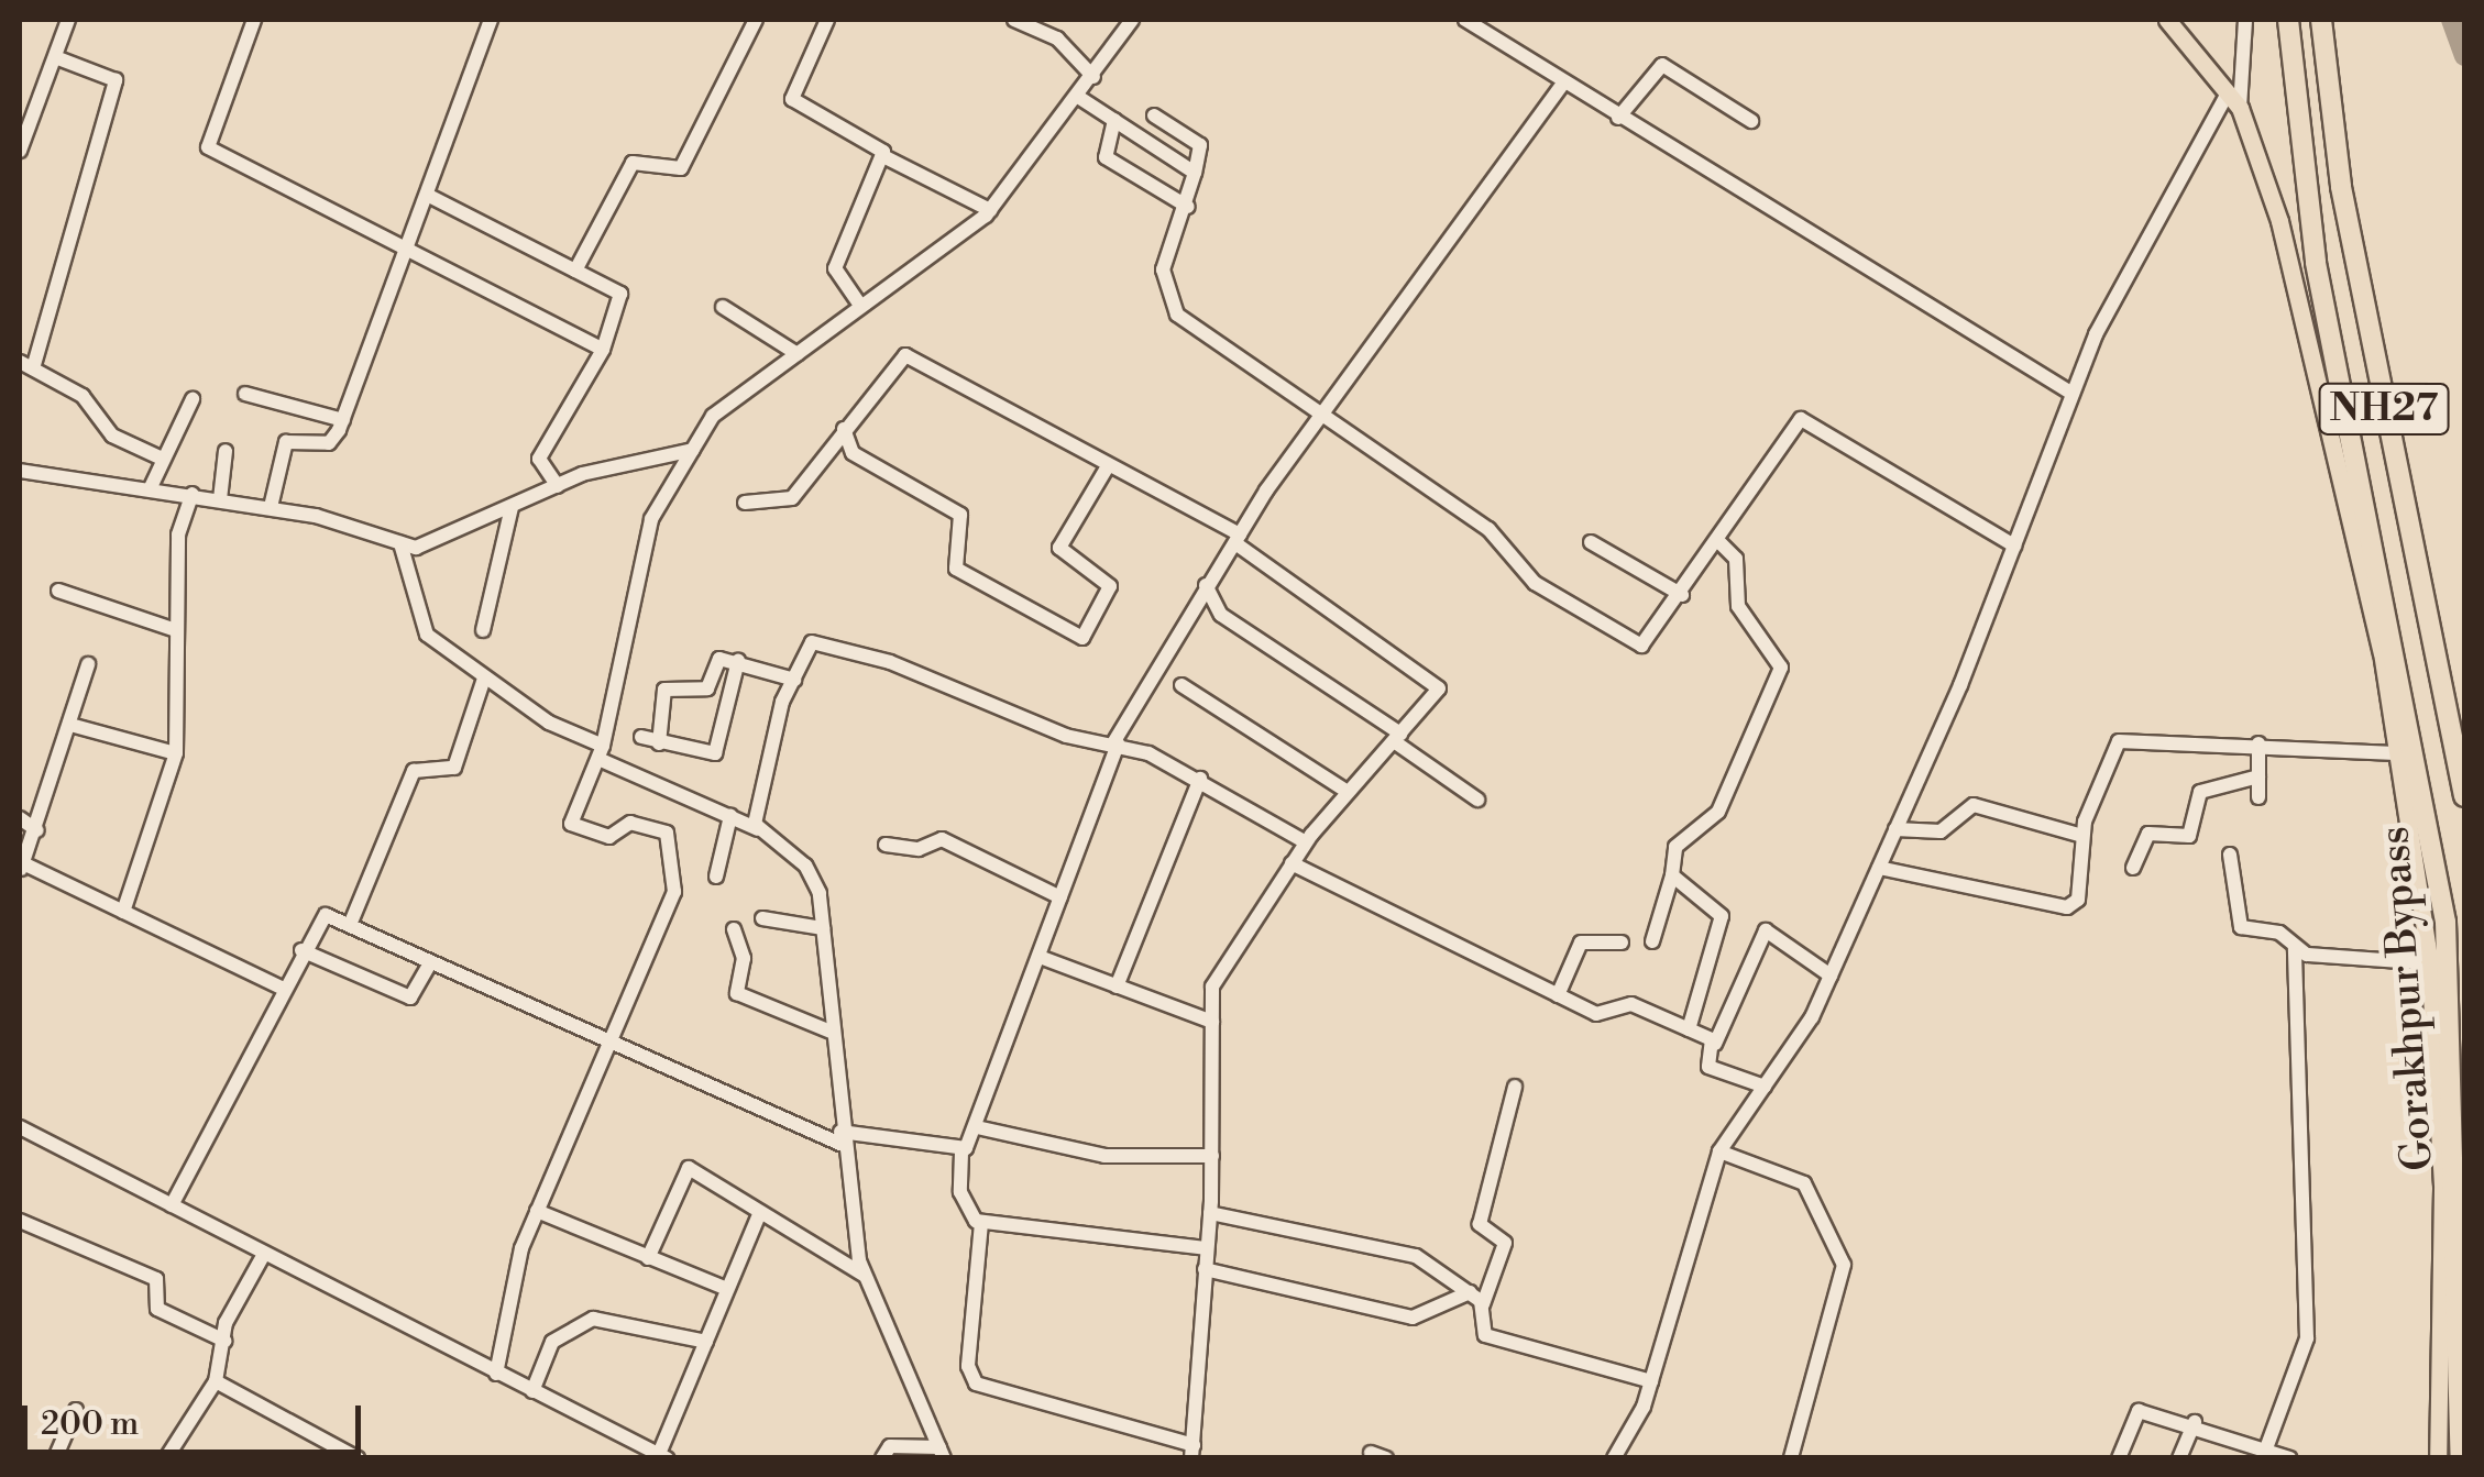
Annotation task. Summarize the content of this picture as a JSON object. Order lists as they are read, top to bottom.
{
  "streets": {
    "highway": ["NH27", "Gorakhpur Bypass"]
  },
  "scale_bar": "200 m"
}
